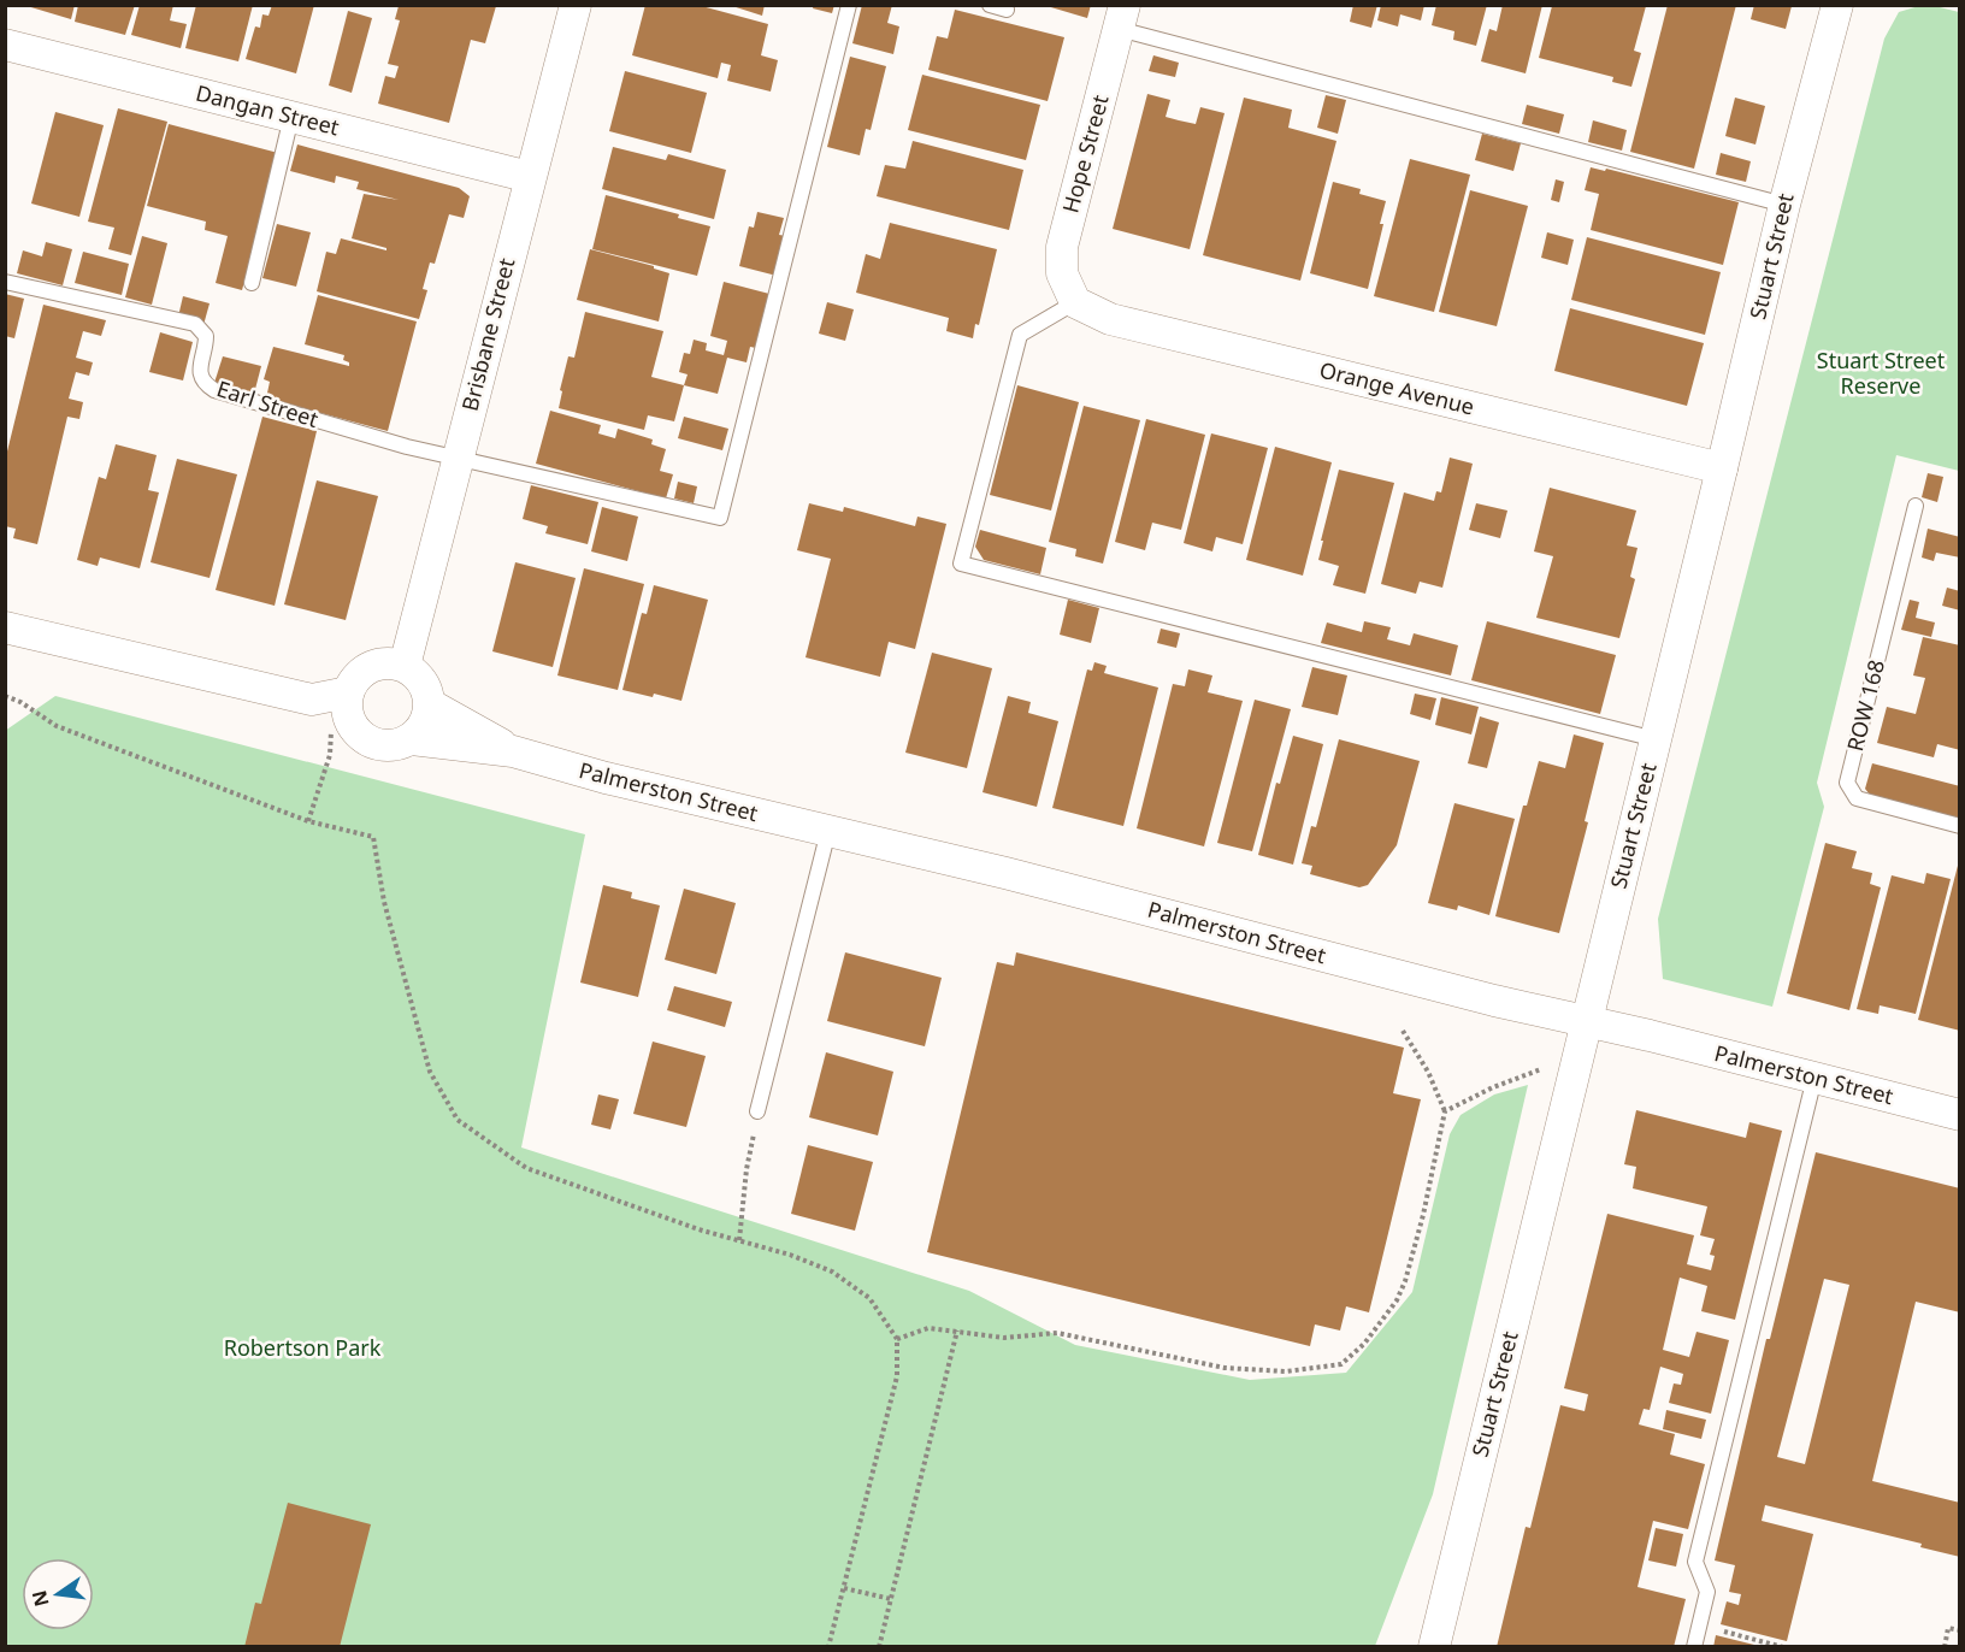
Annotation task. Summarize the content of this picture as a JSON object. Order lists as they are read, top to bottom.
{
  "streets": {
    "street": [
      "Dangan Street",
      "Hope Street",
      "Stuart Street",
      "Brisbane Street",
      "Orange Avenue",
      "Palmerston Street"
    ],
    "lane": ["Earl Street", "ROW 168"]
  },
  "crossings": [
    ["Dangan Street", "Brisbane Street"],
    ["Hope Street", "Orange Avenue"],
    ["Stuart Street", "Orange Avenue"],
    ["Stuart Street", "Palmerston Street"],
    ["Brisbane Street", "Earl Street"],
    ["Brisbane Street", "Palmerston Street"]
  ],
  "parks": ["Stuart Street Reserve", "Robertson Park"],
  "north": "left"
}
